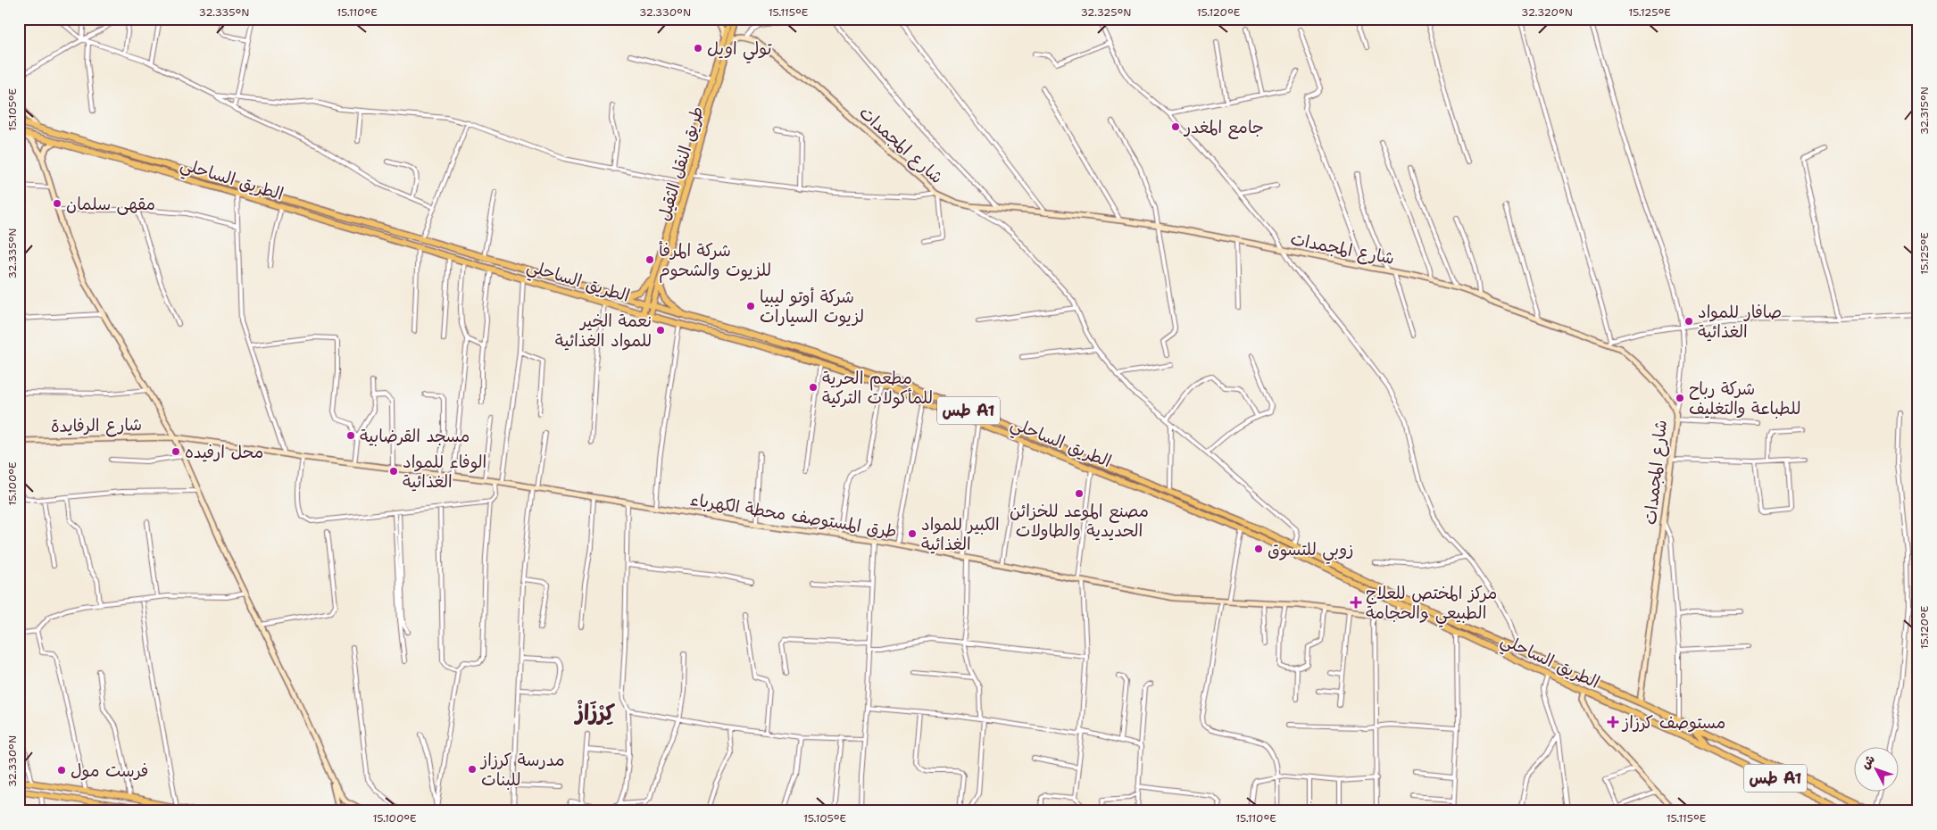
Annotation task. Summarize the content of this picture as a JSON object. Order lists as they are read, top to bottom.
{
  "streets": {
    "highway": ["طريق النقل الثقيل", "الطريق الساحلي", "طس A1"],
    "main road": ["شارع المجمدات", "شارع الرفايدة", "طرق المستوصف محطة الكهرباء"]
  },
  "crossings": [
    ["شارع المجمدات", "الطريق الساحلي"],
    ["طريق النقل الثقيل", "الطريق الساحلي"],
    ["الطريق الساحلي", "طرق المستوصف محطة الكهرباء"],
    ["شارع الرفايدة", "طرق المستوصف محطة الكهرباء"]
  ],
  "districts": ["كِرْزَازْ"],
  "places": {
    "other": [
      "تولي اويل",
      "جامع المغدر",
      "مقهى سلمان",
      "شركة المرفأ للزيوت والشحوم",
      "شركة أوتو ليبيا لزيوت السيارات",
      "صافار للمواد الغذائية",
      "نعمة الخير للمواد الغذائية",
      "مطعم الحرية للمأكولات التركية",
      "شركة رباح للطباعة والتغليف",
      "مسجد القرضابية",
      "محل ارفيده",
      "الوفاء للمواد الغذائية",
      "مصنع الموعد للخزائن الحديدية والطاولات",
      "الكبير للمواد الغذائية",
      "زوبي للتسوق",
      "مدرسة كرزاز للبنات",
      "فرست مول"
    ],
    "health": ["مركز المختص للعلاج الطبيعي والحجامة", "مستوصف كرزاز"]
  },
  "north": "top left",
  "coordinates": [
    "32.335°N",
    "15.110°E",
    "32.330°N",
    "15.115°E",
    "32.325°N",
    "15.120°E",
    "32.320°N",
    "15.125°E",
    "15.105°E",
    "32.315°N",
    "15.100°E"
  ]
}
